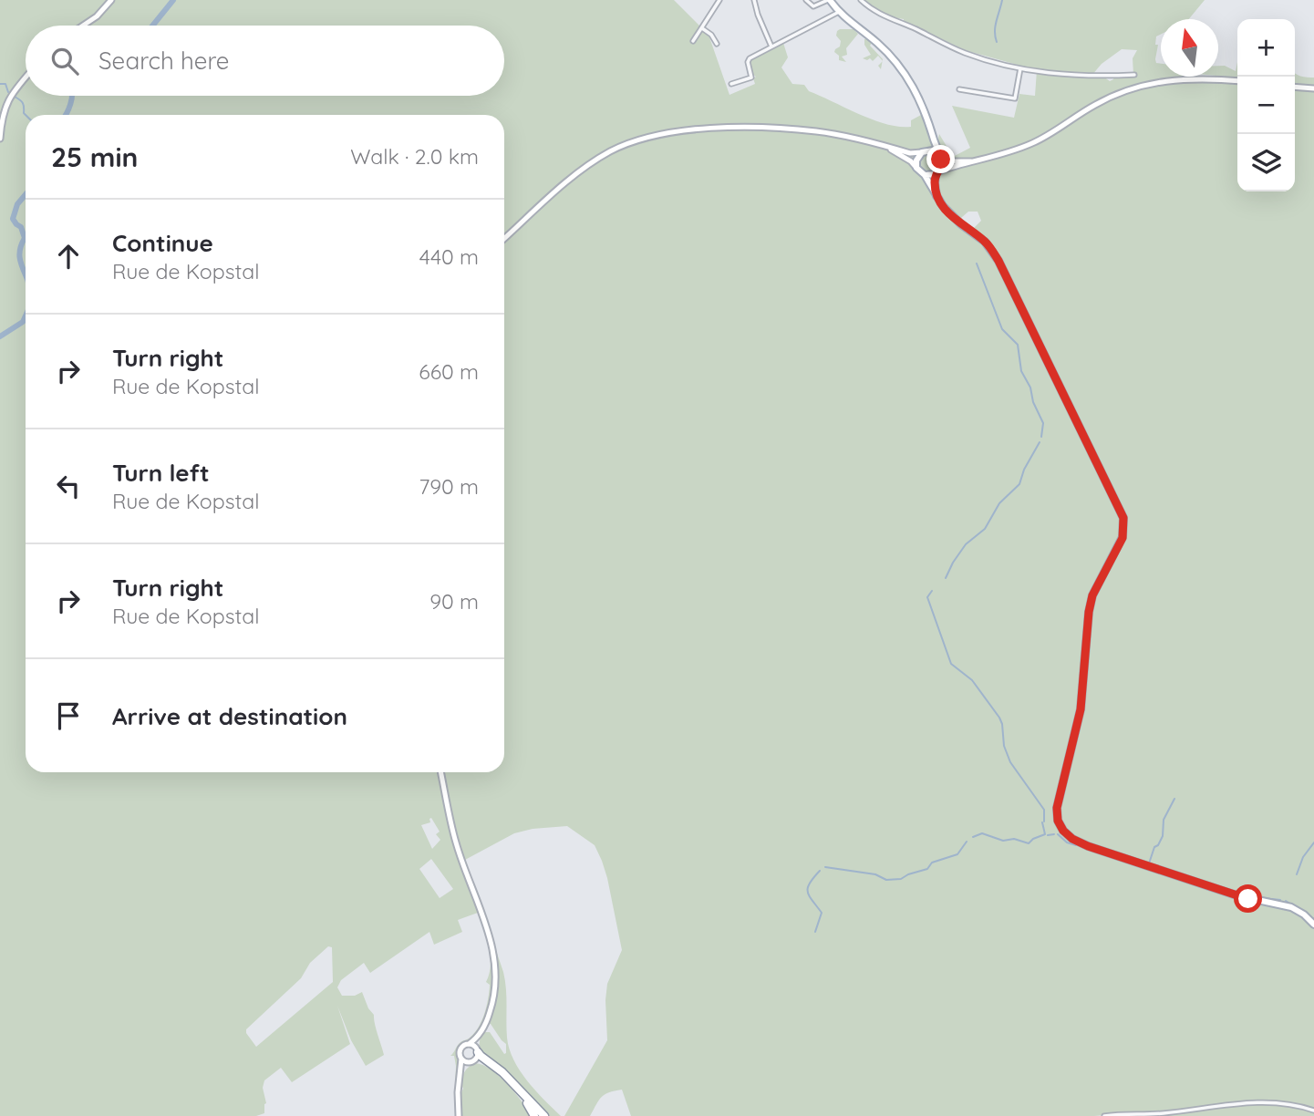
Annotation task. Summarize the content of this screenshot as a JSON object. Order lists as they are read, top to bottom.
{
  "north": "top",
  "page": {
    "map_buttons": ["+", "−"],
    "search": "Search here",
    "heading": ["25 min", "Walk · 2.0 km"],
    "list": [
      ["Continue", "Rue de Kopstal", "440 m"],
      ["Turn right", "Rue de Kopstal", "660 m"],
      ["Turn left", "Rue de Kopstal", "790 m"],
      ["Turn right", "Rue de Kopstal", "90 m"],
      "Arrive at destination"
    ]
  }
}
